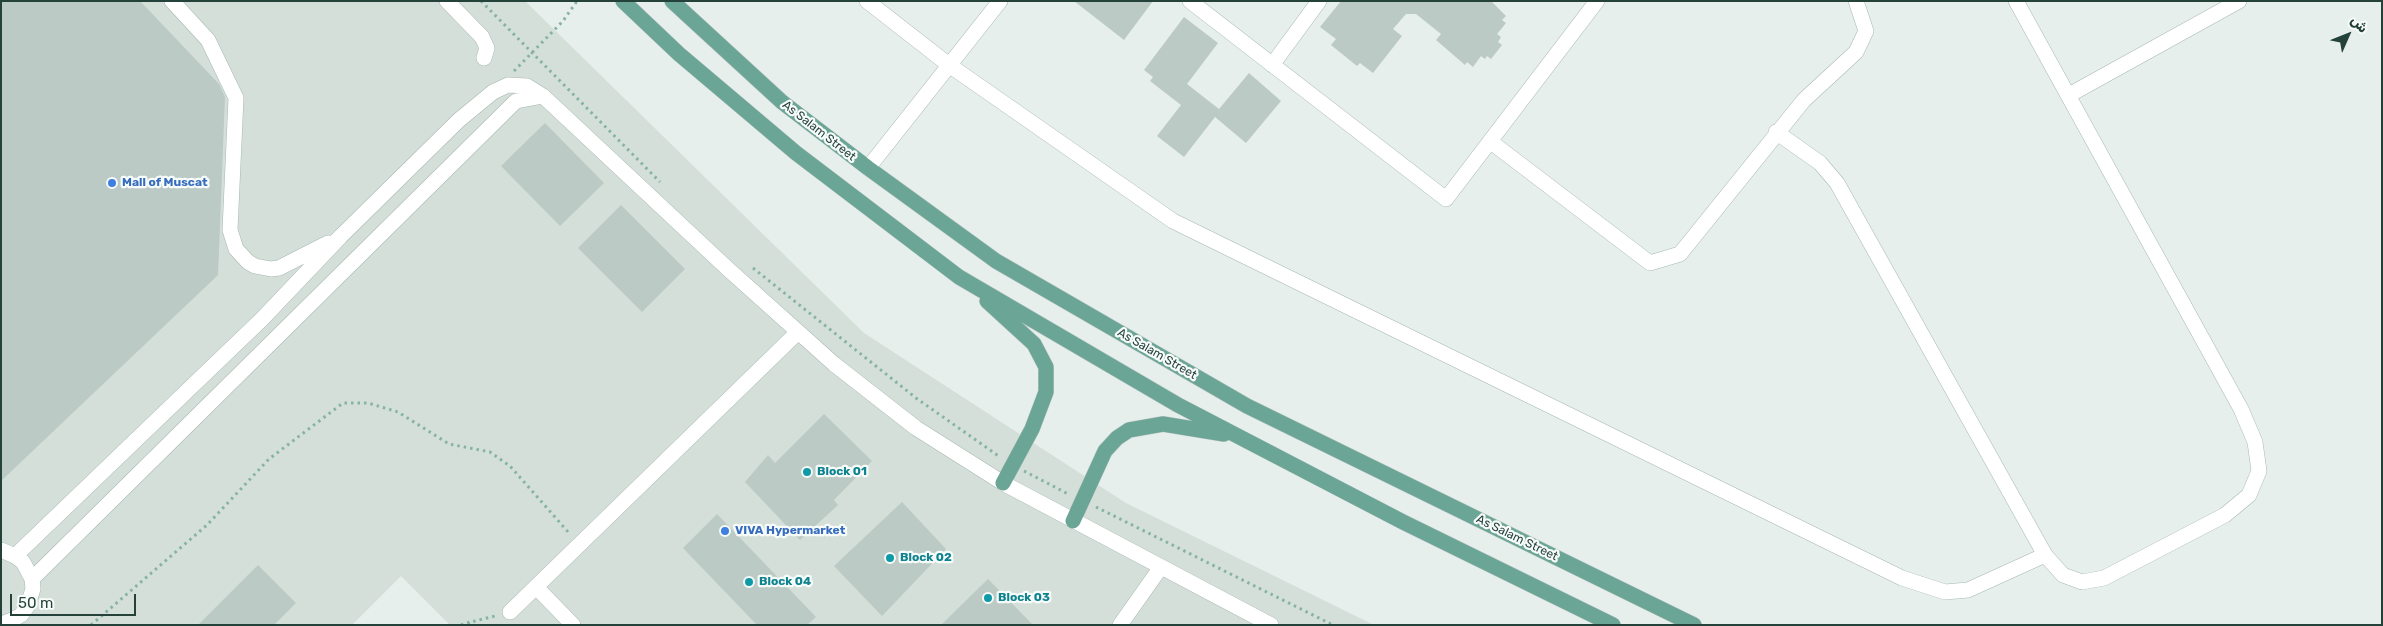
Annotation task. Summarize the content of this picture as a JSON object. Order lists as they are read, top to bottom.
{
  "streets": {
    "main road": ["As Salam Street"]
  },
  "places": [
    "Mall of Muscat",
    "Block 01",
    "VIVA Hypermarket",
    "Block 02",
    "Block 04",
    "Block 03"
  ],
  "scale_bar": "50 m",
  "north": "top right"
}
